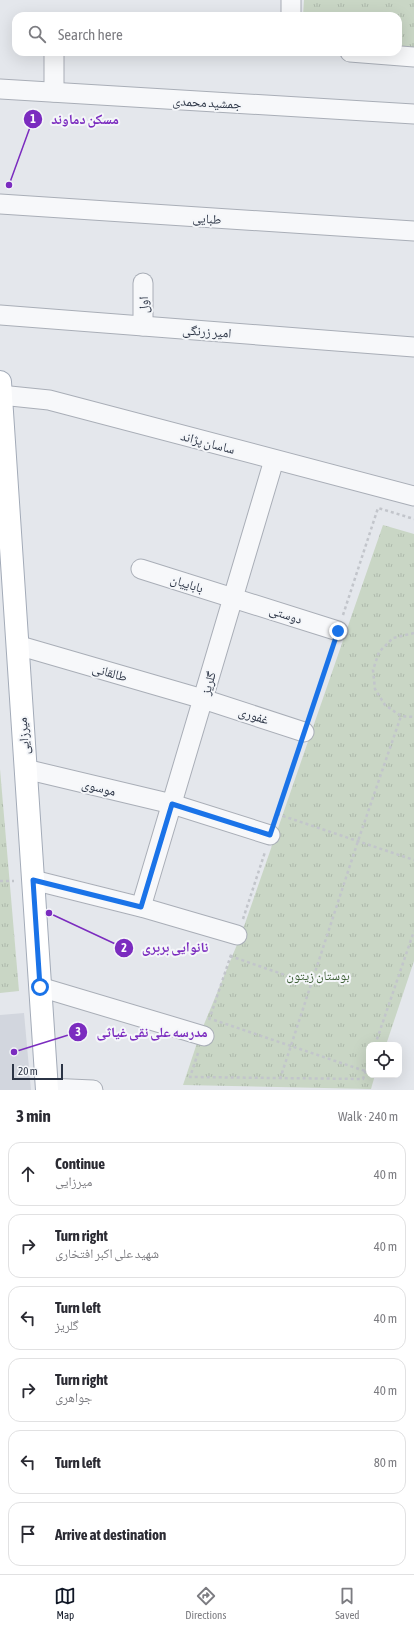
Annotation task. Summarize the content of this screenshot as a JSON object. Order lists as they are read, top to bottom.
{
  "streets": {
    "main road": ["میرزایی"],
    "street": [
      "جمشید محمدی",
      "طبایی",
      "اول",
      "امیر زرنگی",
      "ساسان پژاند",
      "باباییان",
      "دوستی",
      "طالقانی",
      "گلریز",
      "غفوری",
      "موسوی"
    ]
  },
  "crossings": [
    ["اول", "امیر زرنگی"],
    ["ساسان پژاند", "گلریز"],
    ["ساسان پژاند", "میرزایی"],
    ["باباییان", "دوستی"],
    ["باباییان", "گلریز"],
    ["دوستی", "گلریز"],
    ["طالقانی", "گلریز"],
    ["طالقانی", "غفوری"],
    ["طالقانی", "میرزایی"],
    ["گلریز", "غفوری"],
    ["گلریز", "موسوی"],
    ["میرزایی", "موسوی"]
  ],
  "parks": ["بوستان زیتون"],
  "places": ["مسکن دماوند", "نانوایی بربری", "مدرسه علی نقی غیاثی"],
  "scale_bar": "20 m",
  "page": {
    "search": "Search here",
    "scale": "20 m",
    "heading": ["3 min", "Walk · 240 m"],
    "list": [
      ["Continue", "میرزایی", "40 m"],
      ["Turn right", "شهید علی اکبر افتخاری", "40 m"],
      ["Turn left", "گلریز", "40 m"],
      ["Turn right", "جواهری", "40 m"],
      ["Turn left", "80 m"],
      "Arrive at destination"
    ],
    "nav": ["Map", "Directions", "Saved"]
  }
}
